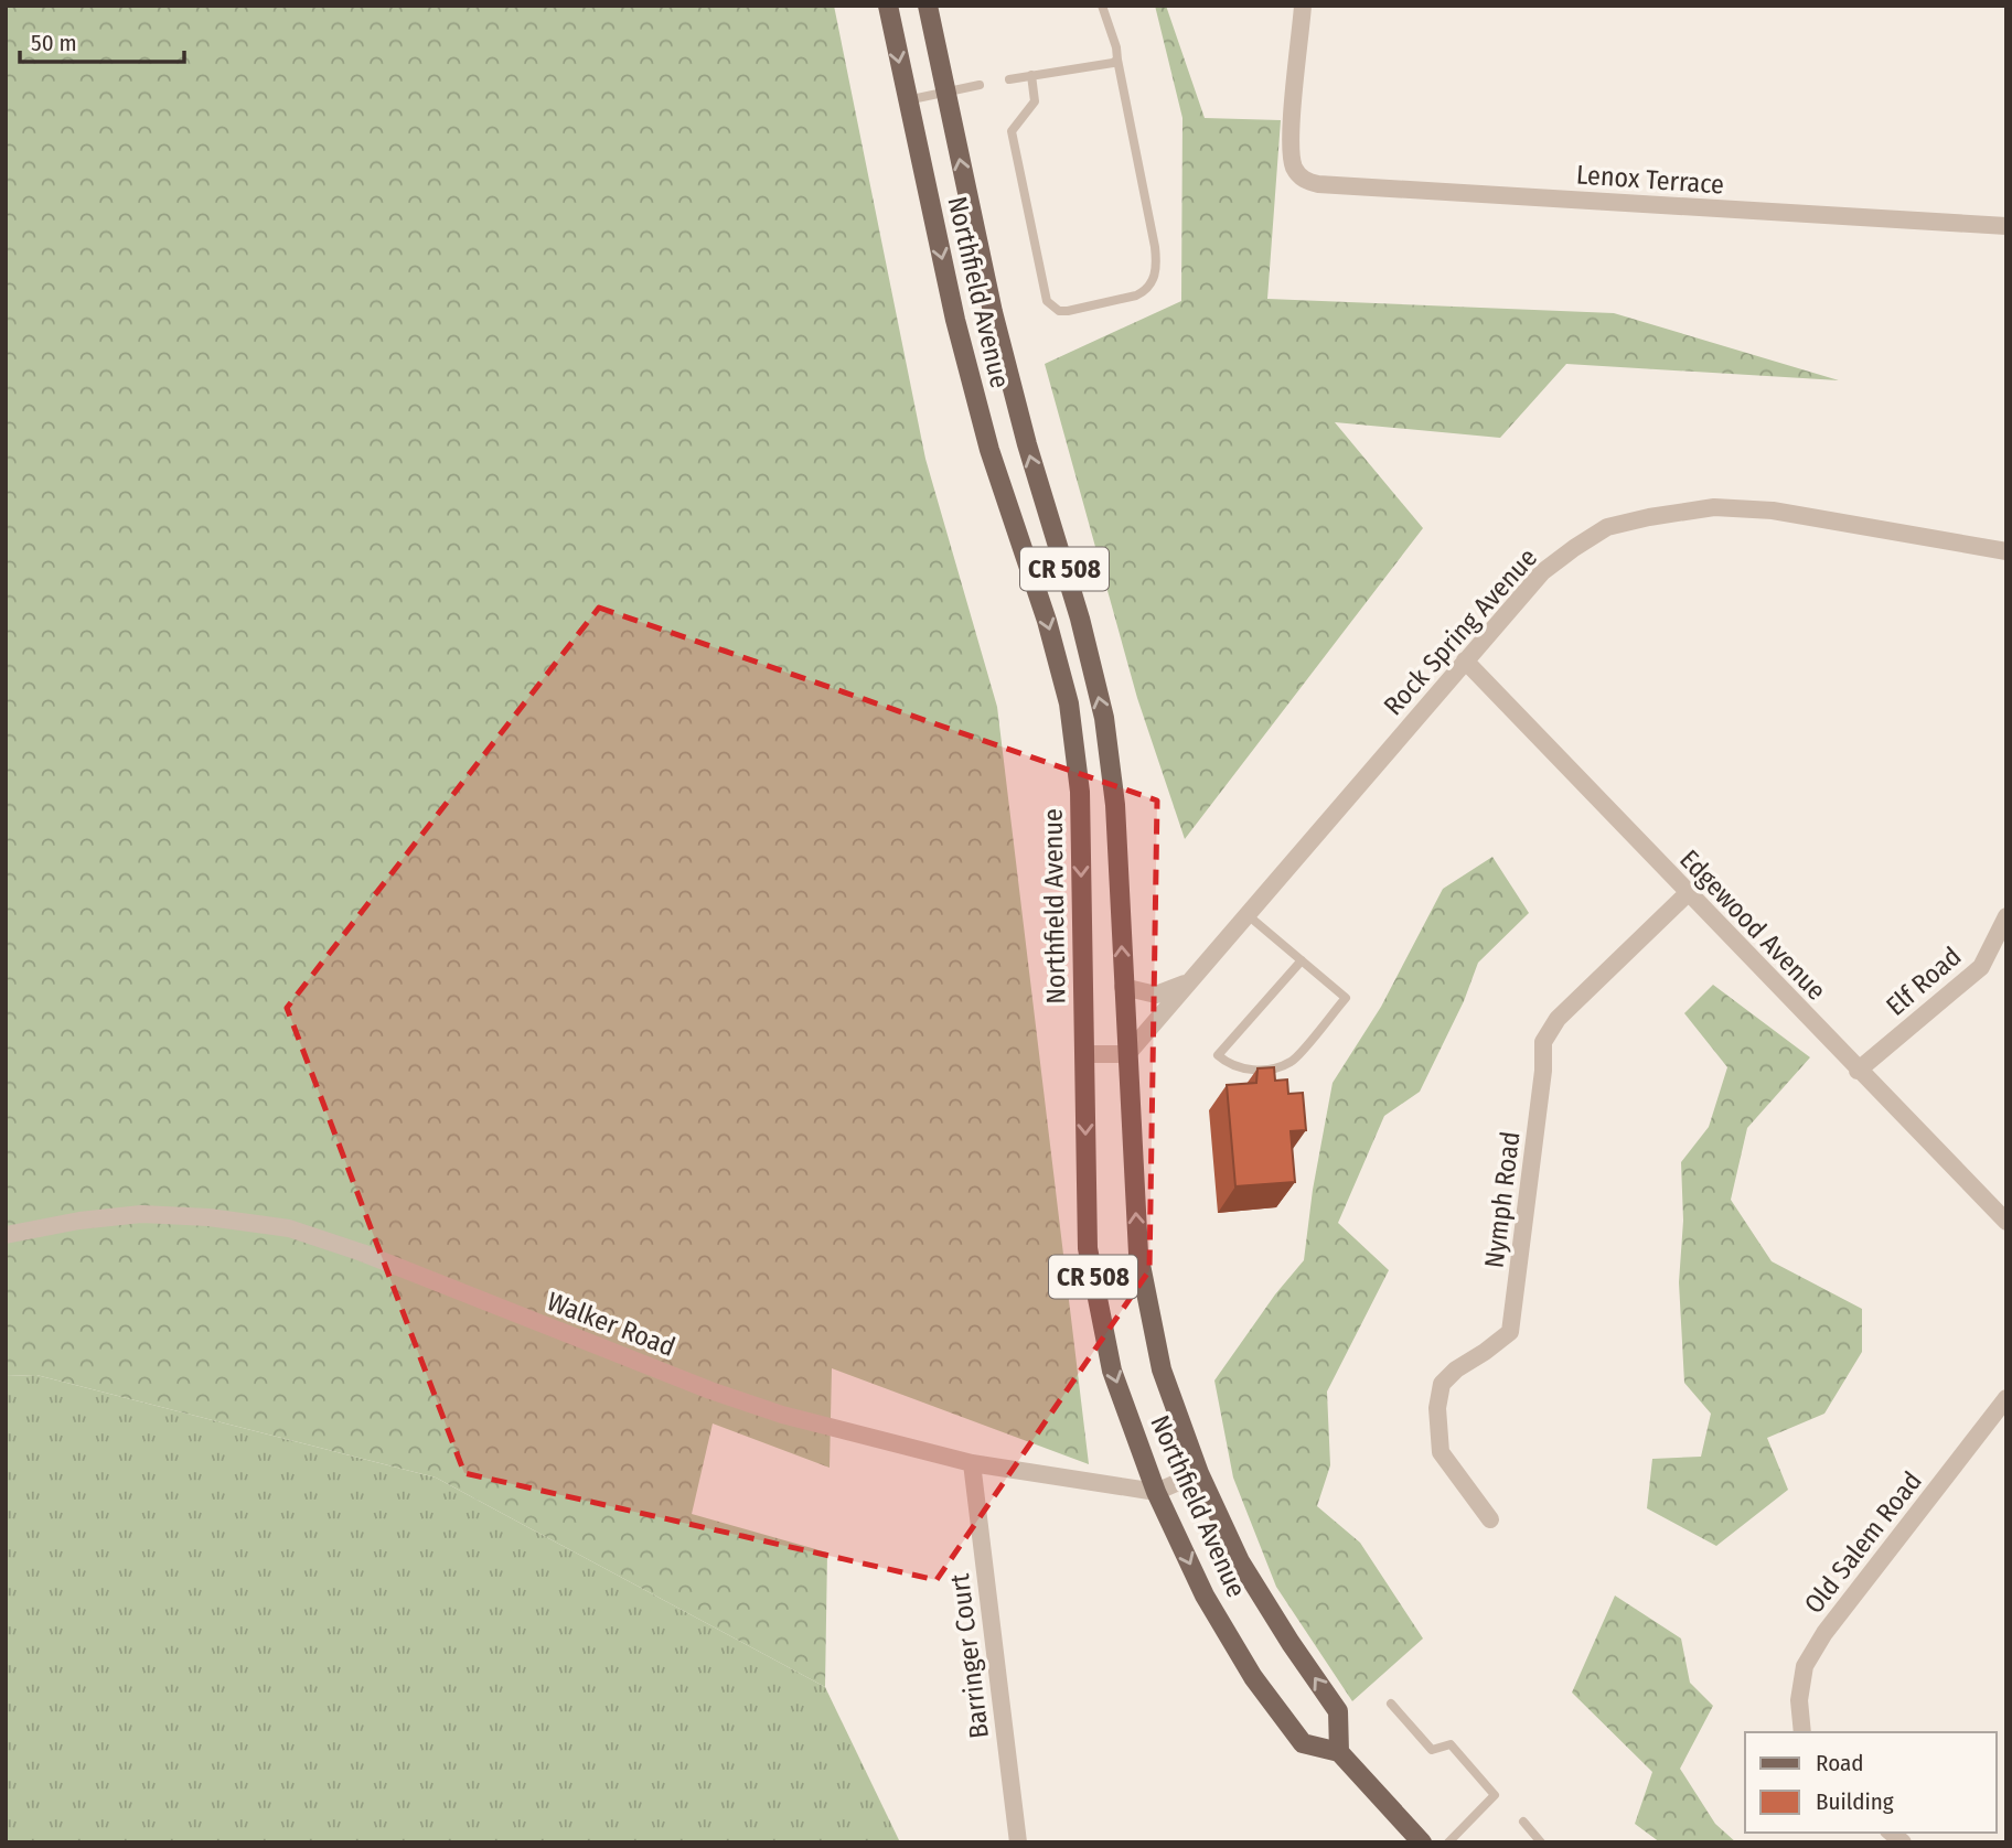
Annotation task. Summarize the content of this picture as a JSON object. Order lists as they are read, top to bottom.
{
  "streets": {
    "main road": ["Northfield Avenue", "CR 508"],
    "street": [
      "Lenox Terrace",
      "Rock Spring Avenue",
      "Edgewood Avenue",
      "Elf Road",
      "Nymph Road",
      "Walker Road",
      "Old Salem Road",
      "Barringer Court"
    ]
  },
  "crossings": [
    ["Northfield Avenue", "Rock Spring Avenue"],
    ["Northfield Avenue", "Walker Road"],
    ["Rock Spring Avenue", "Edgewood Avenue"],
    ["Edgewood Avenue", "Elf Road"],
    ["Edgewood Avenue", "Nymph Road"],
    ["Walker Road", "Barringer Court"]
  ],
  "legend": ["Road", "Building"],
  "scale_bar": "50 m"
}
